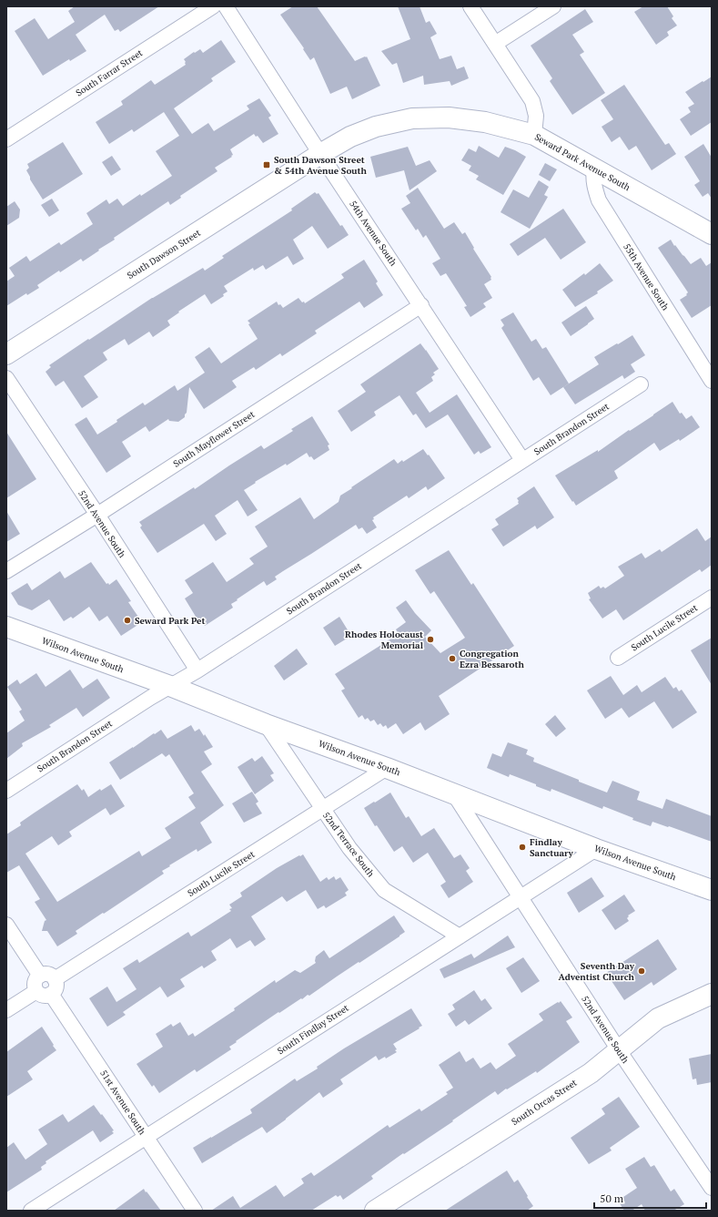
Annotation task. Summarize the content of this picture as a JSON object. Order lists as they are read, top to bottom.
{
  "streets": {
    "street": [
      "South Farrar Street",
      "Seward Park Avenue South",
      "54th Avenue South",
      "South Dawson Street",
      "55th Avenue South",
      "South Brandon Street",
      "South Mayflower Street",
      "52nd Avenue South",
      "South Lucile Street",
      "Wilson Avenue South",
      "52nd Terrace South",
      "South Findlay Street",
      "51st Avenue South",
      "South Orcas Street"
    ]
  },
  "crossings": [
    ["Seward Park Avenue South", "54th Avenue South"],
    ["Seward Park Avenue South", "South Dawson Street"],
    ["Seward Park Avenue South", "55th Avenue South"],
    ["54th Avenue South", "South Dawson Street"],
    ["54th Avenue South", "South Brandon Street"],
    ["54th Avenue South", "South Mayflower Street"],
    ["South Brandon Street", "52nd Avenue South"],
    ["South Brandon Street", "Wilson Avenue South"],
    ["South Mayflower Street", "52nd Avenue South"],
    ["52nd Avenue South", "Wilson Avenue South"],
    ["52nd Avenue South", "South Findlay Street"],
    ["52nd Avenue South", "South Orcas Street"],
    ["South Lucile Street", "Wilson Avenue South"],
    ["South Lucile Street", "52nd Terrace South"],
    ["South Lucile Street", "51st Avenue South"],
    ["Wilson Avenue South", "52nd Terrace South"],
    ["Wilson Avenue South", "South Findlay Street"],
    ["52nd Terrace South", "South Findlay Street"],
    ["South Findlay Street", "51st Avenue South"]
  ],
  "places": {
    "transit": ["South Dawson Street & 54th Avenue South"],
    "other": [
      "Seward Park Pet",
      "Rhodes Holocaust Memorial",
      "Congregation Ezra Bessaroth",
      "Findlay Sanctuary",
      "Seventh Day Adventist Church"
    ]
  },
  "scale_bar": "50 m"
}
